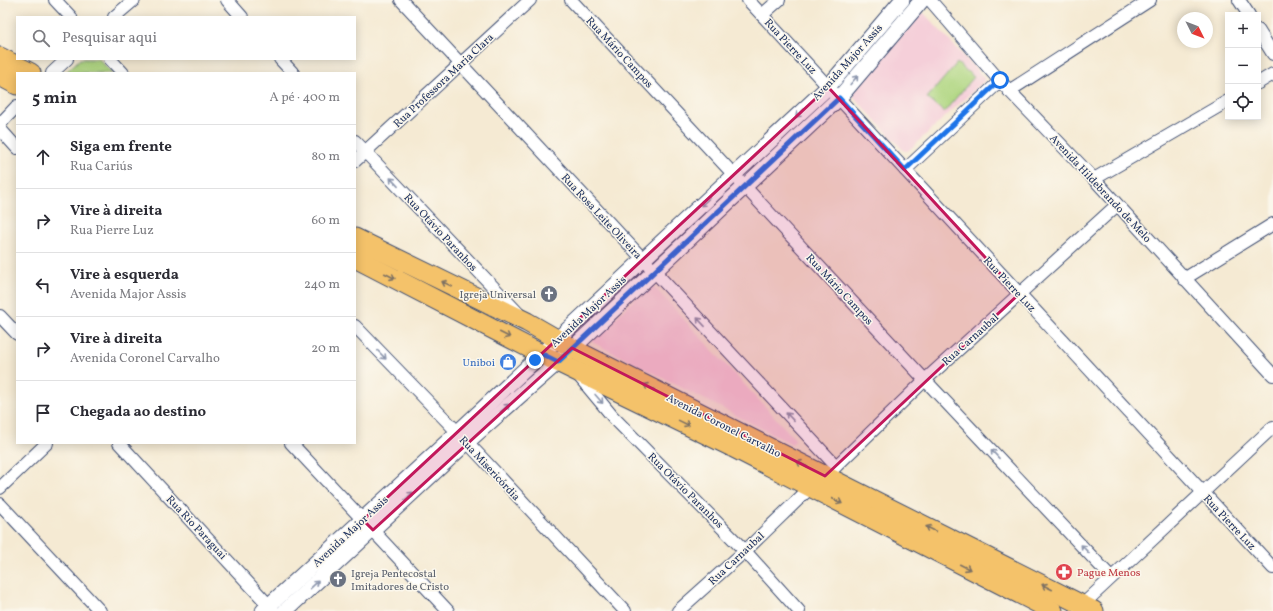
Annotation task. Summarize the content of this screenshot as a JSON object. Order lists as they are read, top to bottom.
{
  "streets": {
    "main road": ["Avenida Coronel Carvalho"],
    "street": [
      "Rua Pierre Luz",
      "Rua Mário Campos",
      "Avenida Major Assis",
      "Rua Professora Maria Clara",
      "Avenida Hildebrando de Melo",
      "Rua Rosa Leite Oliveira",
      "Rua Otávio Paranhos",
      "Rua Carnaubal",
      "Rua Misericórdia",
      "Rua Rio Paraguai"
    ]
  },
  "crossings": [
    ["Rua Pierre Luz", "Avenida Major Assis"],
    ["Rua Pierre Luz", "Rua Carnaubal"],
    ["Rua Mário Campos", "Avenida Major Assis"],
    ["Rua Mário Campos", "Rua Carnaubal"],
    ["Avenida Major Assis", "Rua Rosa Leite Oliveira"],
    ["Avenida Major Assis", "Rua Otávio Paranhos"],
    ["Avenida Major Assis", "Avenida Coronel Carvalho"],
    ["Avenida Major Assis", "Rua Misericórdia"],
    ["Avenida Major Assis", "Rua Rio Paraguai"],
    ["Rua Professora Maria Clara", "Rua Rosa Leite Oliveira"],
    ["Rua Professora Maria Clara", "Rua Otávio Paranhos"],
    ["Avenida Hildebrando de Melo", "Rua Carnaubal"],
    ["Rua Rosa Leite Oliveira", "Rua Carnaubal"],
    ["Rua Rosa Leite Oliveira", "Avenida Coronel Carvalho"],
    ["Rua Otávio Paranhos", "Rua Carnaubal"],
    ["Rua Otávio Paranhos", "Avenida Coronel Carvalho"],
    ["Rua Carnaubal", "Avenida Coronel Carvalho"]
  ],
  "one_way": ["Rua Rosa Leite Oliveira", "Rua Misericórdia"],
  "places": {
    "church": ["Igreja Universal", "Igreja Pentecostal Imitadores de Cristo"],
    "shop": ["Uniboi"],
    "pharmacy": ["Pague Menos"]
  },
  "north": "bottom right",
  "page": {
    "map_buttons": ["+", "−"],
    "search": "Pesquisar aqui",
    "heading": ["5 min", "A pé · 400 m"],
    "list": [
      ["Siga em frente", "Rua Cariús", "80 m"],
      ["Vire à direita", "Rua Pierre Luz", "60 m"],
      ["Vire à esquerda", "Avenida Major Assis", "240 m"],
      ["Vire à direita", "Avenida Coronel Carvalho", "20 m"],
      "Chegada ao destino"
    ]
  }
}
